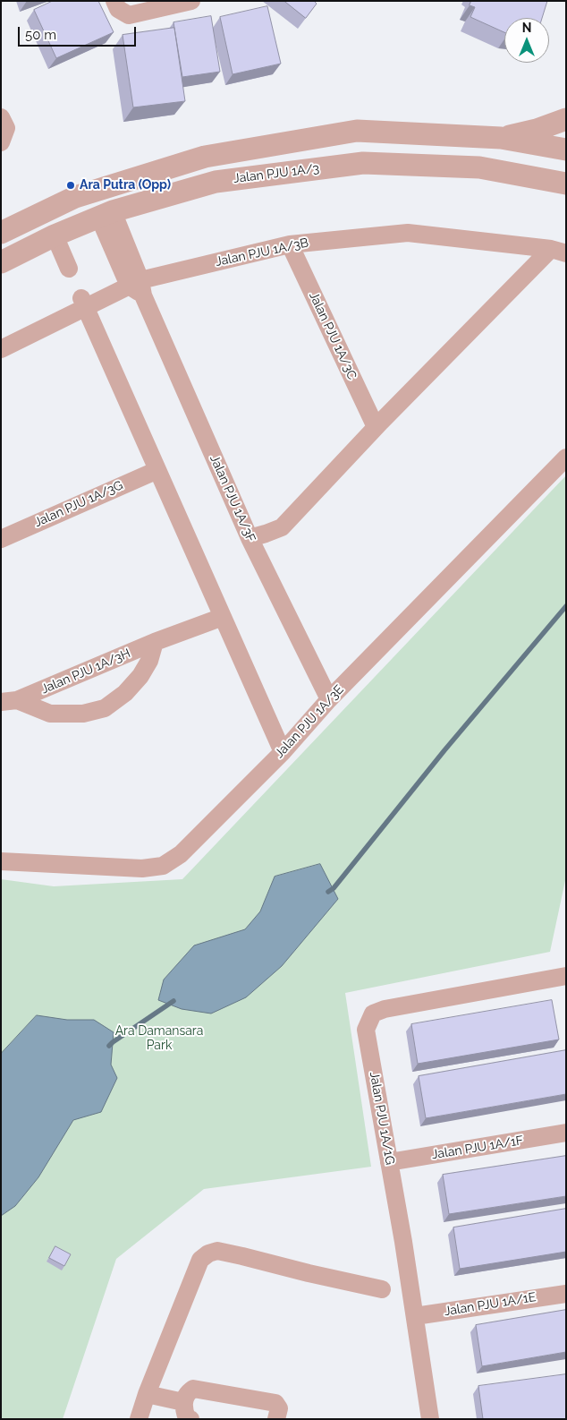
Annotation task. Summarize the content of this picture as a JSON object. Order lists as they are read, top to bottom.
{
  "streets": {
    "street": [
      "Jalan PJU 1A/3",
      "Jalan PJU 1A/3B",
      "Jalan PJU 1A/3C",
      "Jalan PJU 1A/3F",
      "Jalan PJU 1A/3G",
      "Jalan PJU 1A/3H",
      "Jalan PJU 1A/3E",
      "Jalan PJU 1A/1G",
      "Jalan PJU 1A/1F",
      "Jalan PJU 1A/1E"
    ]
  },
  "crossings": [
    ["Jalan PJU 1A/3", "Jalan PJU 1A/3F"],
    ["Jalan PJU 1A/3B", "Jalan PJU 1A/3C"],
    ["Jalan PJU 1A/3B", "Jalan PJU 1A/3F"],
    ["Jalan PJU 1A/3F", "Jalan PJU 1A/3E"],
    ["Jalan PJU 1A/1G", "Jalan PJU 1A/1F"],
    ["Jalan PJU 1A/1G", "Jalan PJU 1A/1E"]
  ],
  "parks": ["Ara Damansara Park"],
  "places": ["Ara Putra (Opp)"],
  "scale_bar": "50 m",
  "north": "top"
}
